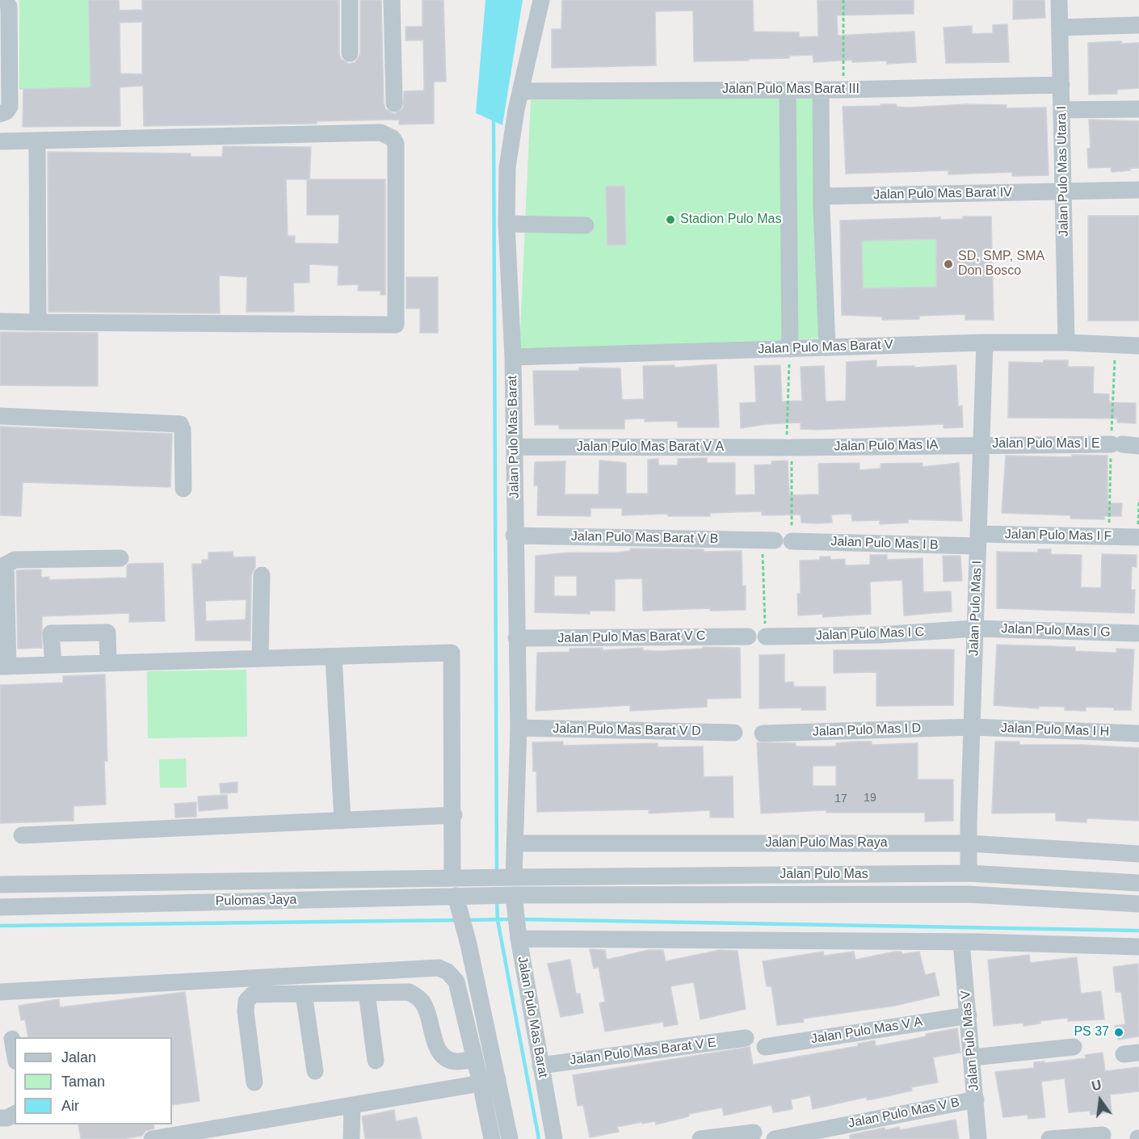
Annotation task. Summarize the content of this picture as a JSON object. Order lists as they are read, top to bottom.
{
  "streets": {
    "street": [
      "Jalan Pulo Mas Barat III",
      "Jalan Pulo Mas Utara I",
      "Jalan Pulo Mas Barat IV",
      "Jalan Pulo Mas Barat V",
      "Jalan Pulo Mas Barat",
      "Jalan Pulo Mas I E",
      "Jalan Pulo Mas IA",
      "Jalan Pulo Mas Barat V A",
      "Jalan Pulo Mas I F",
      "Jalan Pulo Mas Barat V B",
      "Jalan Pulo Mas I B",
      "Jalan Pulo Mas I",
      "Jalan Pulo Mas I G",
      "Jalan Pulo Mas I C",
      "Jalan Pulo Mas Barat V C",
      "Jalan Pulo Mas Barat V D",
      "Jalan Pulo Mas I D",
      "Jalan Pulo Mas I H",
      "Jalan Pulo Mas Raya",
      "Jalan Pulo Mas",
      "Pulomas Jaya",
      "Jalan Pulo Mas V A",
      "Jalan Pulo Mas V",
      "Jalan Pulo Mas Barat V E",
      "Jalan Pulo Mas V B"
    ]
  },
  "crossings": [
    ["Jalan Pulo Mas Barat III", "Jalan Pulo Mas Utara I"],
    ["Jalan Pulo Mas Barat III", "Jalan Pulo Mas Barat"],
    ["Jalan Pulo Mas Utara I", "Jalan Pulo Mas Barat IV"],
    ["Jalan Pulo Mas Utara I", "Jalan Pulo Mas Barat V"],
    ["Jalan Pulo Mas Barat V", "Jalan Pulo Mas Barat"],
    ["Jalan Pulo Mas Barat V", "Jalan Pulo Mas I"],
    ["Jalan Pulo Mas Barat", "Jalan Pulo Mas Barat V A"],
    ["Jalan Pulo Mas Barat", "Jalan Pulo Mas Barat V B"],
    ["Jalan Pulo Mas Barat", "Jalan Pulo Mas Barat V C"],
    ["Jalan Pulo Mas Barat", "Jalan Pulo Mas Barat V D"],
    ["Jalan Pulo Mas Barat", "Jalan Pulo Mas Raya"],
    ["Jalan Pulo Mas Barat", "Jalan Pulo Mas"],
    ["Jalan Pulo Mas Barat", "Pulomas Jaya"],
    ["Jalan Pulo Mas Barat", "Jalan Pulo Mas Barat V E"],
    ["Jalan Pulo Mas I E", "Jalan Pulo Mas IA"],
    ["Jalan Pulo Mas I E", "Jalan Pulo Mas I"],
    ["Jalan Pulo Mas IA", "Jalan Pulo Mas Barat V A"],
    ["Jalan Pulo Mas IA", "Jalan Pulo Mas I"],
    ["Jalan Pulo Mas I F", "Jalan Pulo Mas I B"],
    ["Jalan Pulo Mas I F", "Jalan Pulo Mas I"],
    ["Jalan Pulo Mas I B", "Jalan Pulo Mas I"],
    ["Jalan Pulo Mas I", "Jalan Pulo Mas I G"],
    ["Jalan Pulo Mas I", "Jalan Pulo Mas I C"],
    ["Jalan Pulo Mas I", "Jalan Pulo Mas I D"],
    ["Jalan Pulo Mas I", "Jalan Pulo Mas I H"],
    ["Jalan Pulo Mas I", "Jalan Pulo Mas Raya"],
    ["Jalan Pulo Mas I", "Jalan Pulo Mas"],
    ["Jalan Pulo Mas I G", "Jalan Pulo Mas I C"],
    ["Jalan Pulo Mas I D", "Jalan Pulo Mas I H"],
    ["Jalan Pulo Mas Raya", "Jalan Pulo Mas"],
    ["Jalan Pulo Mas Raya", "Pulomas Jaya"],
    ["Jalan Pulo Mas", "Pulomas Jaya"],
    ["Jalan Pulo Mas V A", "Jalan Pulo Mas V"],
    ["Jalan Pulo Mas V", "Jalan Pulo Mas V B"]
  ],
  "places": ["Stadion Pulo Mas", "SD, SMP, SMA Don Bosco", "PS 37"],
  "house_numbers": ["19", "17"],
  "legend": ["Jalan", "Taman", "Air"],
  "north": "top"
}
